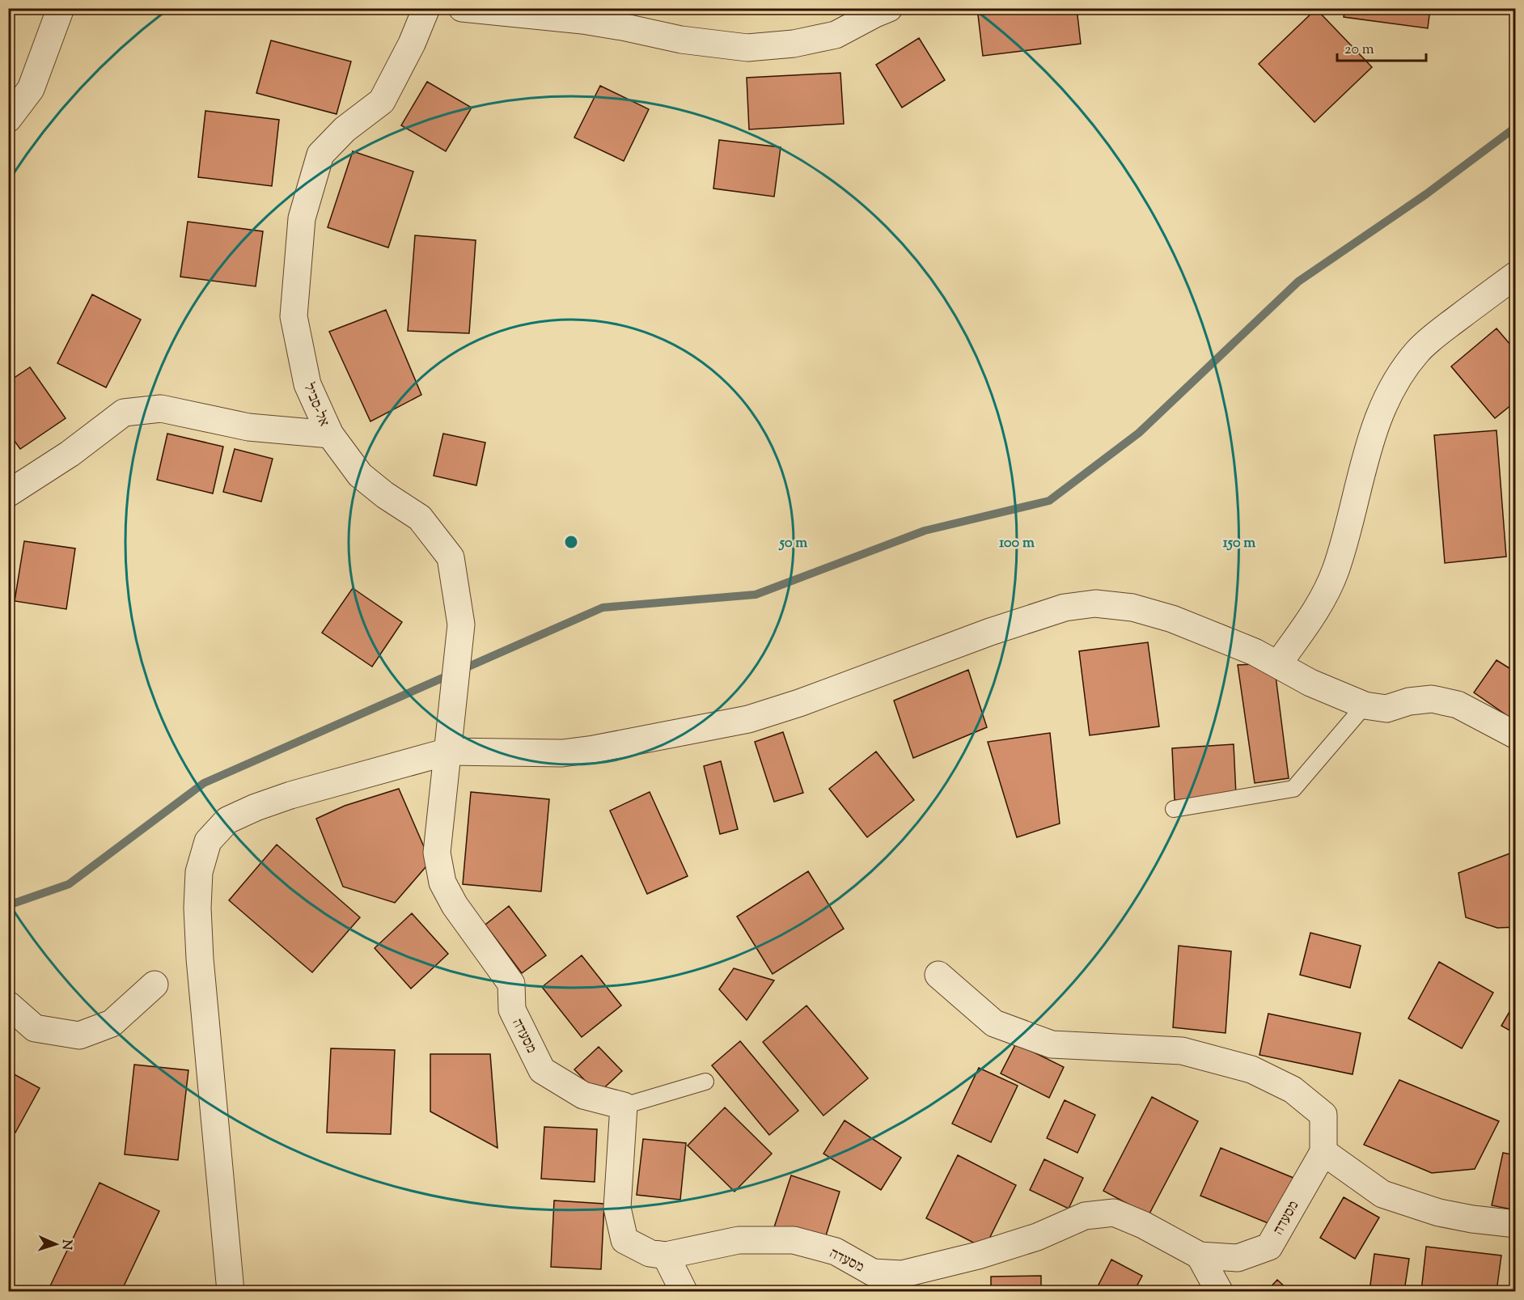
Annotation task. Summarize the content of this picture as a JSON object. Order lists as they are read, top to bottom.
{
  "streets": {
    "street": ["אל-סביל", "מסעדה"]
  },
  "crossings": [
    ["אל-סביל", "מסעדה"]
  ],
  "scale_bar": "20 m",
  "north": "right",
  "rings": ["50 m", "100 m", "150 m"]
}
